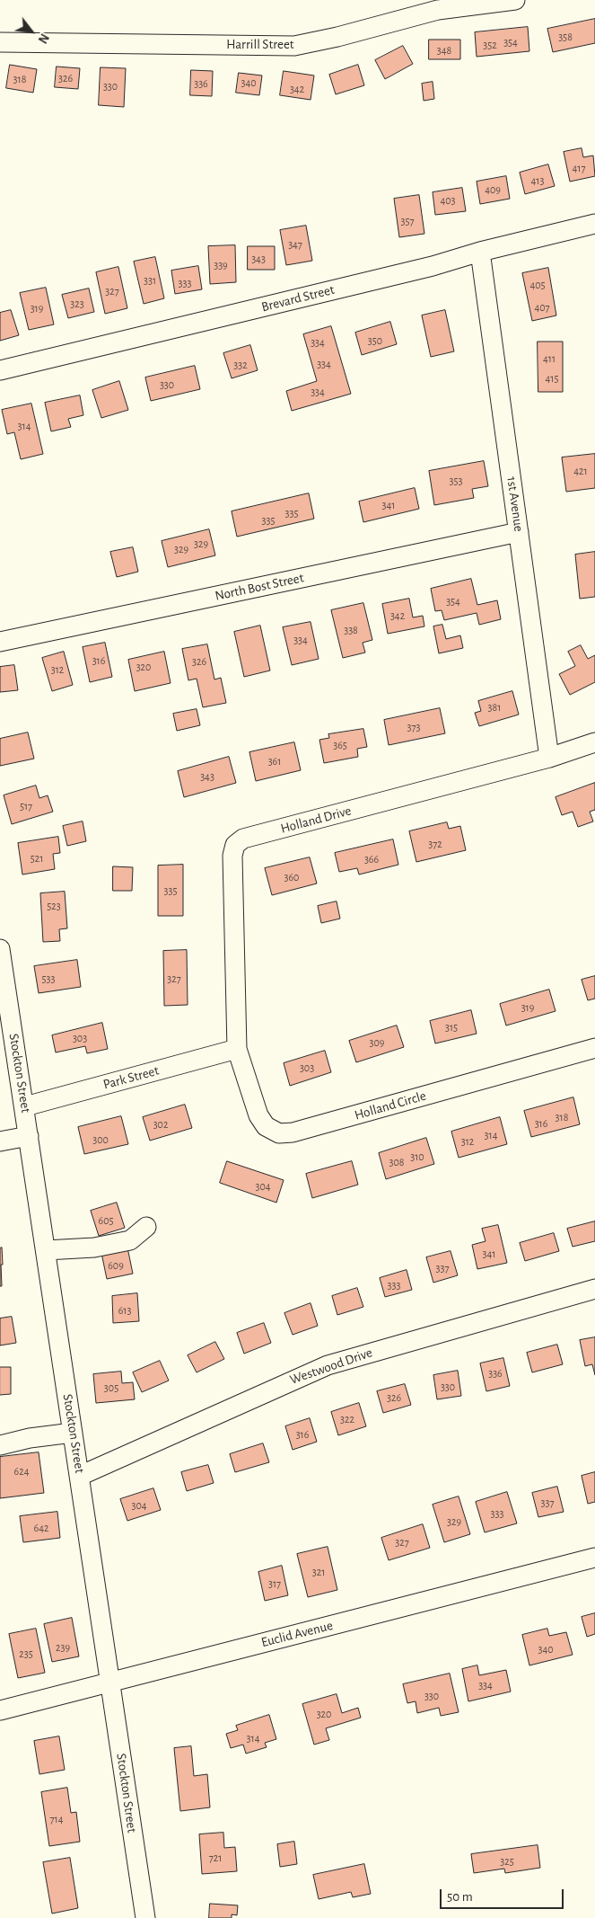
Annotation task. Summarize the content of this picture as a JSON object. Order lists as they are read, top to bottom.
{
  "streets": {
    "street": [
      "Harrill Street",
      "Brevard Street",
      "1st Avenue",
      "North Bost Street",
      "Holland Drive",
      "Stockton Street",
      "Park Street",
      "Holland Circle",
      "Westwood Drive",
      "Euclid Avenue"
    ]
  },
  "crossings": [
    ["Brevard Street", "1st Avenue"],
    ["1st Avenue", "North Bost Street"],
    ["1st Avenue", "Holland Drive"],
    ["Holland Drive", "Park Street"],
    ["Holland Drive", "Holland Circle"],
    ["Stockton Street", "Park Street"],
    ["Stockton Street", "Westwood Drive"],
    ["Stockton Street", "Euclid Avenue"],
    ["Park Street", "Holland Circle"]
  ],
  "house_numbers": [
    "358",
    "354",
    "352",
    "348",
    "326",
    "318",
    "340",
    "336",
    "330",
    "342",
    "417",
    "413",
    "409",
    "403",
    "357",
    "347",
    "343",
    "339",
    "331",
    "333",
    "405",
    "327",
    "323",
    "407",
    "319",
    "350",
    "334",
    "411",
    "334",
    "332",
    "415",
    "330",
    "334",
    "314",
    "421",
    "353",
    "341",
    "335",
    "335",
    "329",
    "329",
    "354",
    "342",
    "338",
    "334",
    "316",
    "326",
    "320",
    "312",
    "381",
    "373",
    "365",
    "361",
    "343",
    "517",
    "372",
    "521",
    "366",
    "360",
    "335",
    "523",
    "533",
    "327",
    "319",
    "315",
    "303",
    "309",
    "303",
    "318",
    "316",
    "302",
    "314",
    "300",
    "312",
    "310",
    "308",
    "304",
    "605",
    "341",
    "609",
    "337",
    "333",
    "613",
    "336",
    "330",
    "305",
    "326",
    "322",
    "316",
    "624",
    "337",
    "304",
    "333",
    "329",
    "642",
    "327",
    "321",
    "317",
    "239",
    "340",
    "235",
    "334",
    "330",
    "320",
    "314",
    "714",
    "721",
    "325"
  ],
  "scale_bar": "50 m",
  "north": "bottom right"
}
